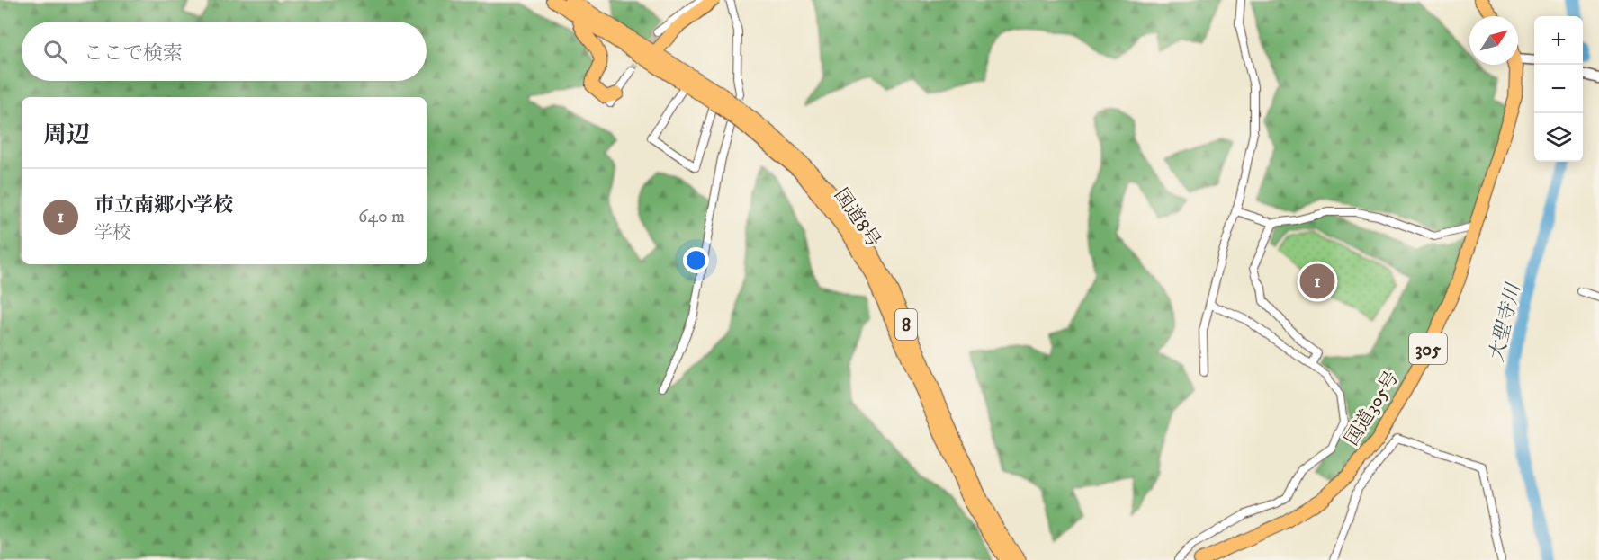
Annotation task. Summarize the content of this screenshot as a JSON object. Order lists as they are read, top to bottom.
{
  "streets": {
    "highway": [
      "国道8号",
      "8",
      "305",
      "国道305号"
    ]
  },
  "water": ["大聖寺川"],
  "north": "top right",
  "page": {
    "map_buttons": ["+", "−"],
    "search": "ここで検索",
    "heading": "周辺",
    "list": [
      {
        "mark": "1",
        "name": "市立南郷小学校",
        "note": "学校",
        "value": "640 m"
      }
    ],
    "pins": "1"
  }
}
